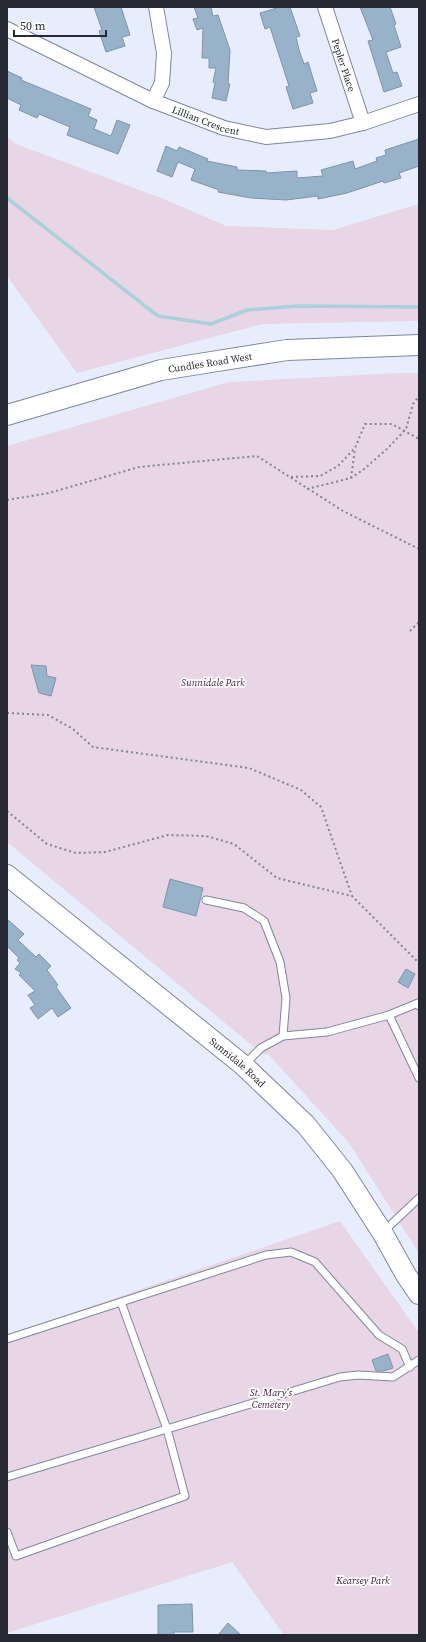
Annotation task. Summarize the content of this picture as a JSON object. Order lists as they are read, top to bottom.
{
  "streets": {
    "main road": ["Cundles Road West", "Sunnidale Road"],
    "street": ["Pepler Place", "Lillian Crescent"]
  },
  "crossings": [
    ["Pepler Place", "Lillian Crescent"]
  ],
  "parks": ["Sunnidale Park", "St. Mary's Cemetery", "Kearsey Park"],
  "scale_bar": "50 m"
}
